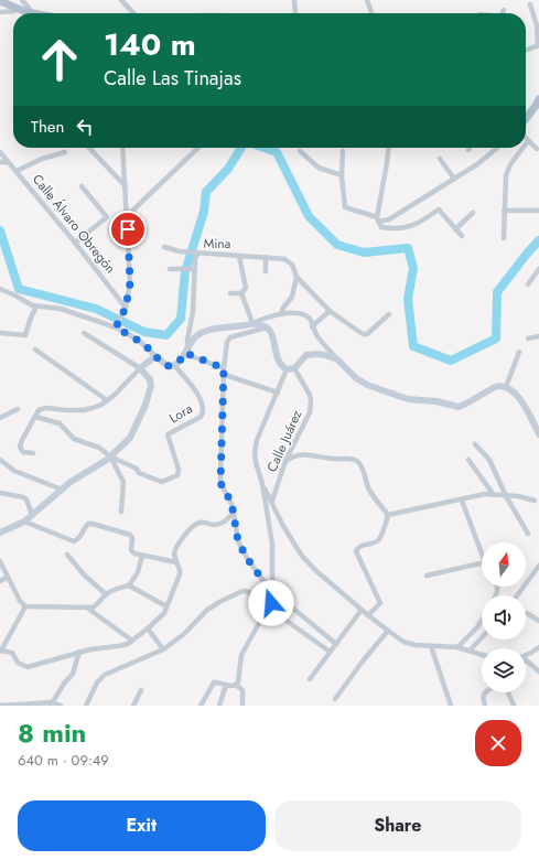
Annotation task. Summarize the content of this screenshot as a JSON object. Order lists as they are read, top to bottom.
{
  "streets": {
    "street": [
      "Calle Álvaro Obregón",
      "Mina",
      "Lora",
      "Calle Juárez"
    ]
  },
  "north": "top",
  "page": {
    "turn": ["140 m", "Calle Las Tinajas"],
    "then": "Then",
    "heading": ["8 min", "640 m · 09:49"],
    "buttons": ["Exit", "Share"]
  }
}
